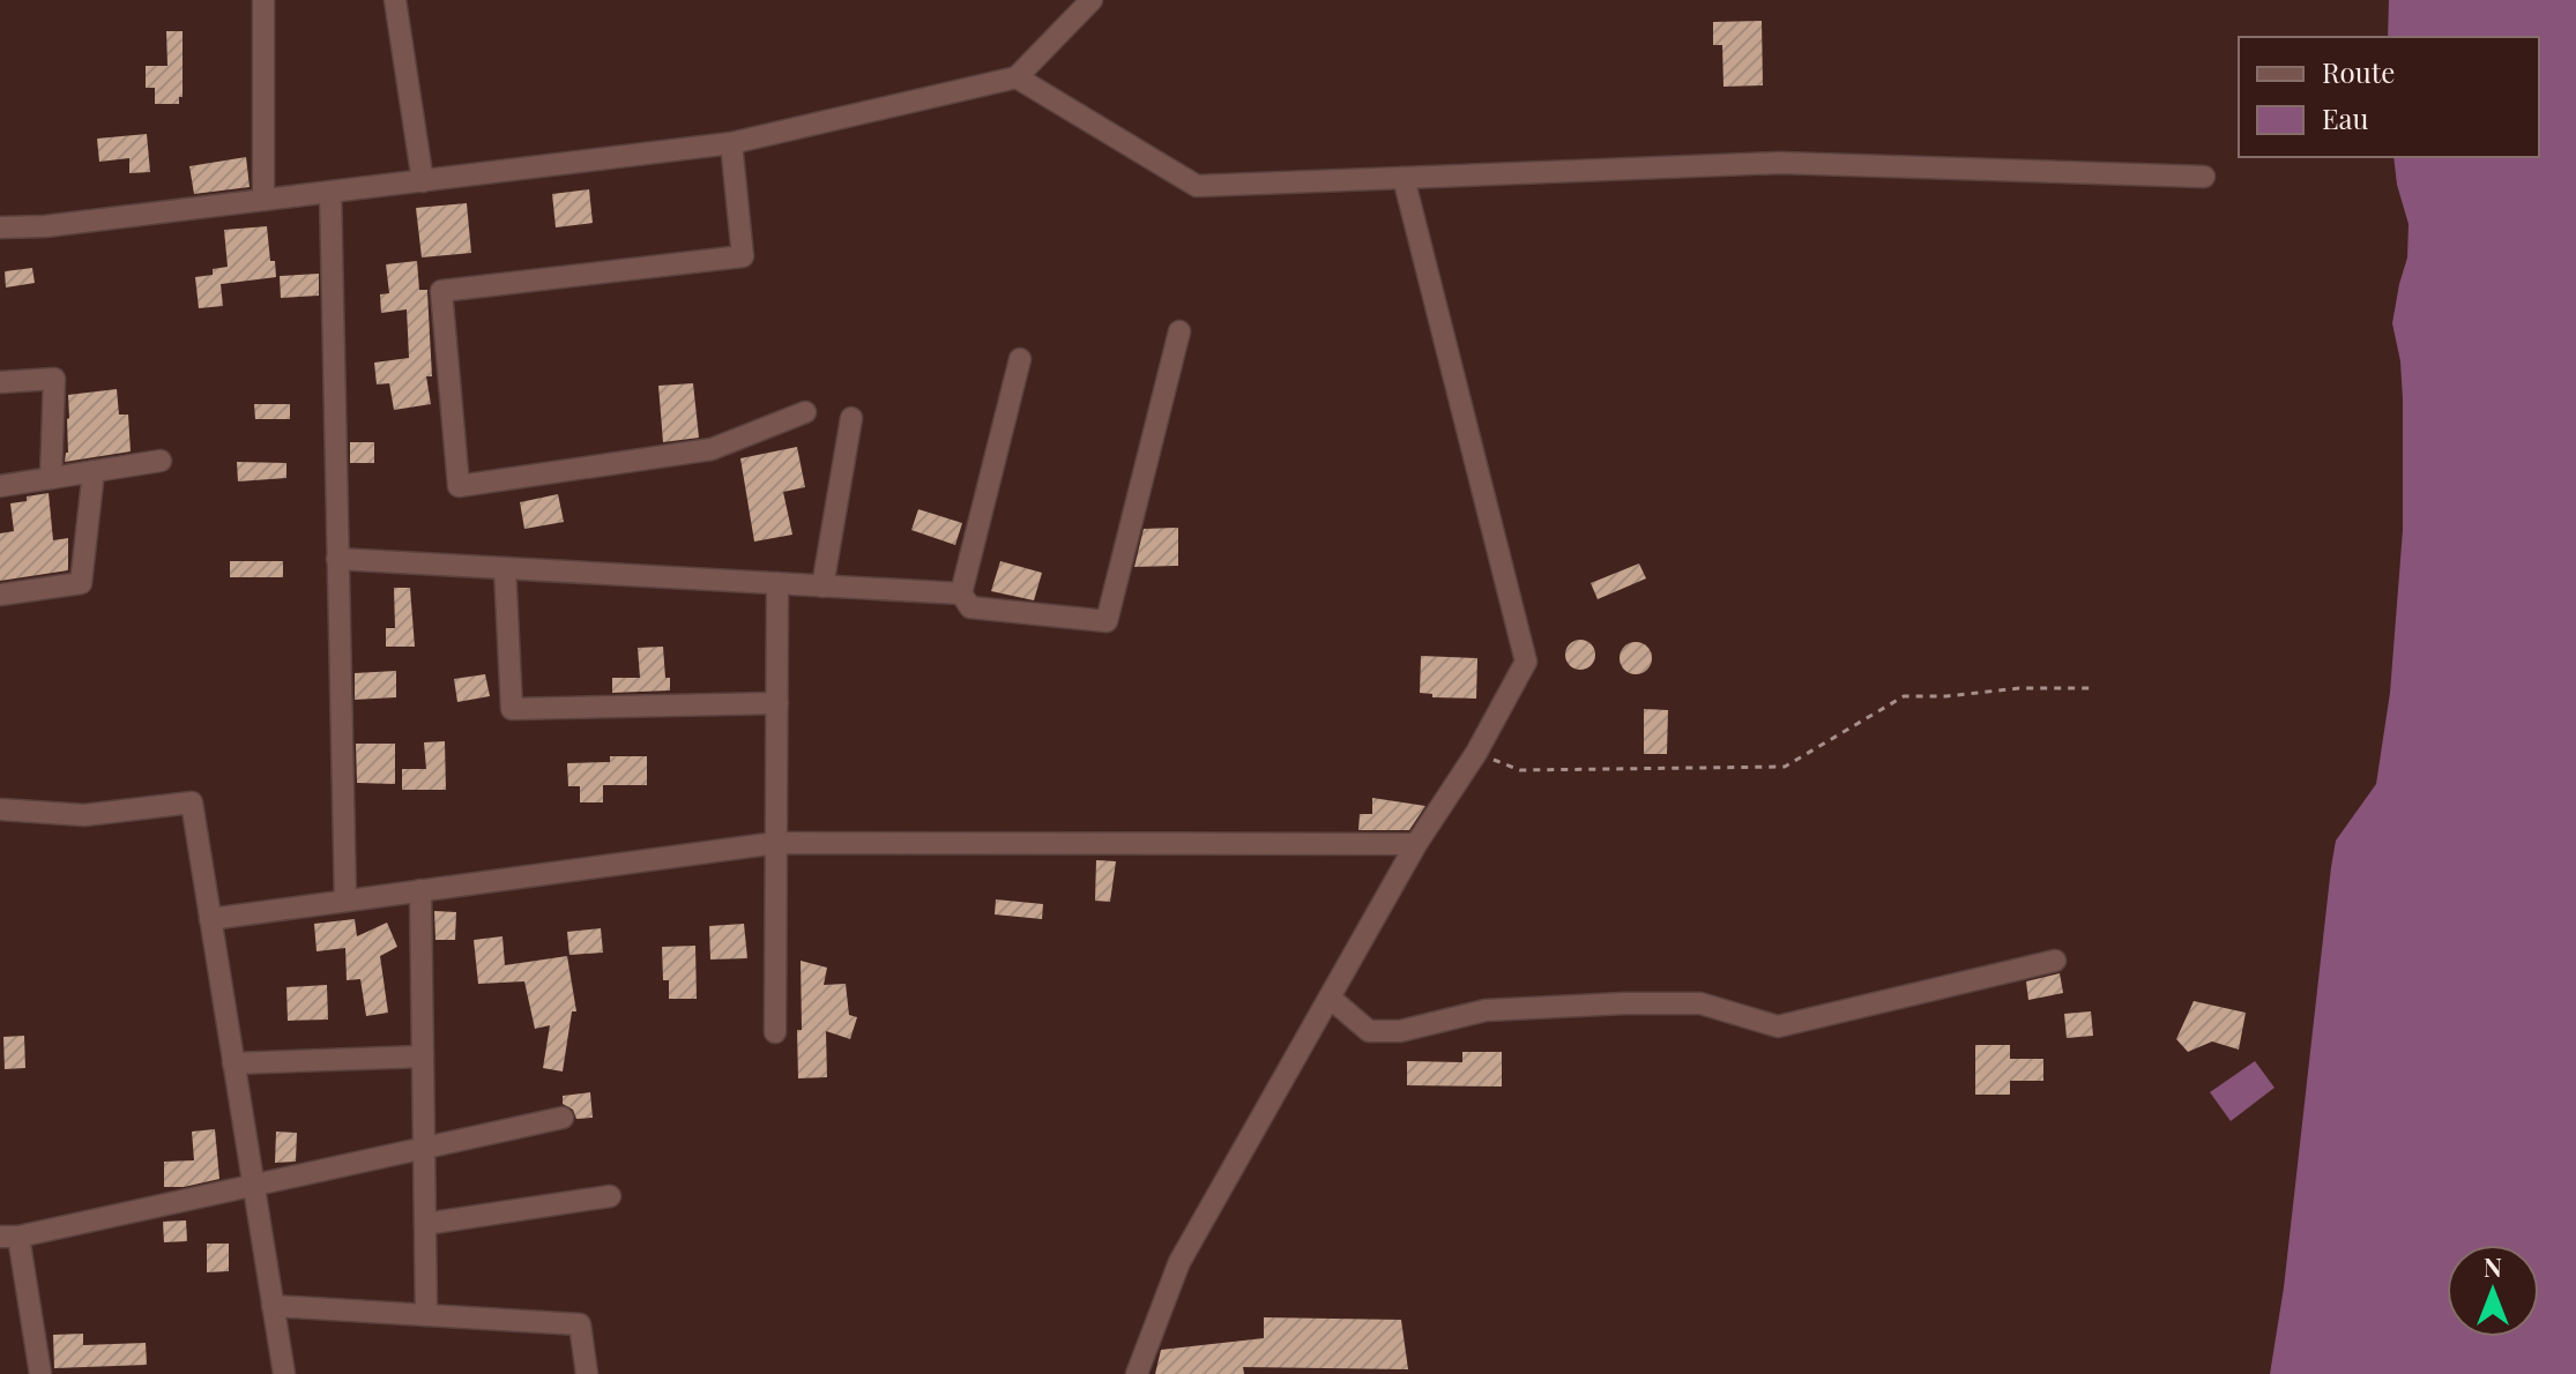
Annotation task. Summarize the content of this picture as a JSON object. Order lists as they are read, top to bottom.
{
  "legend": ["Route", "Eau"],
  "north": "top"
}
